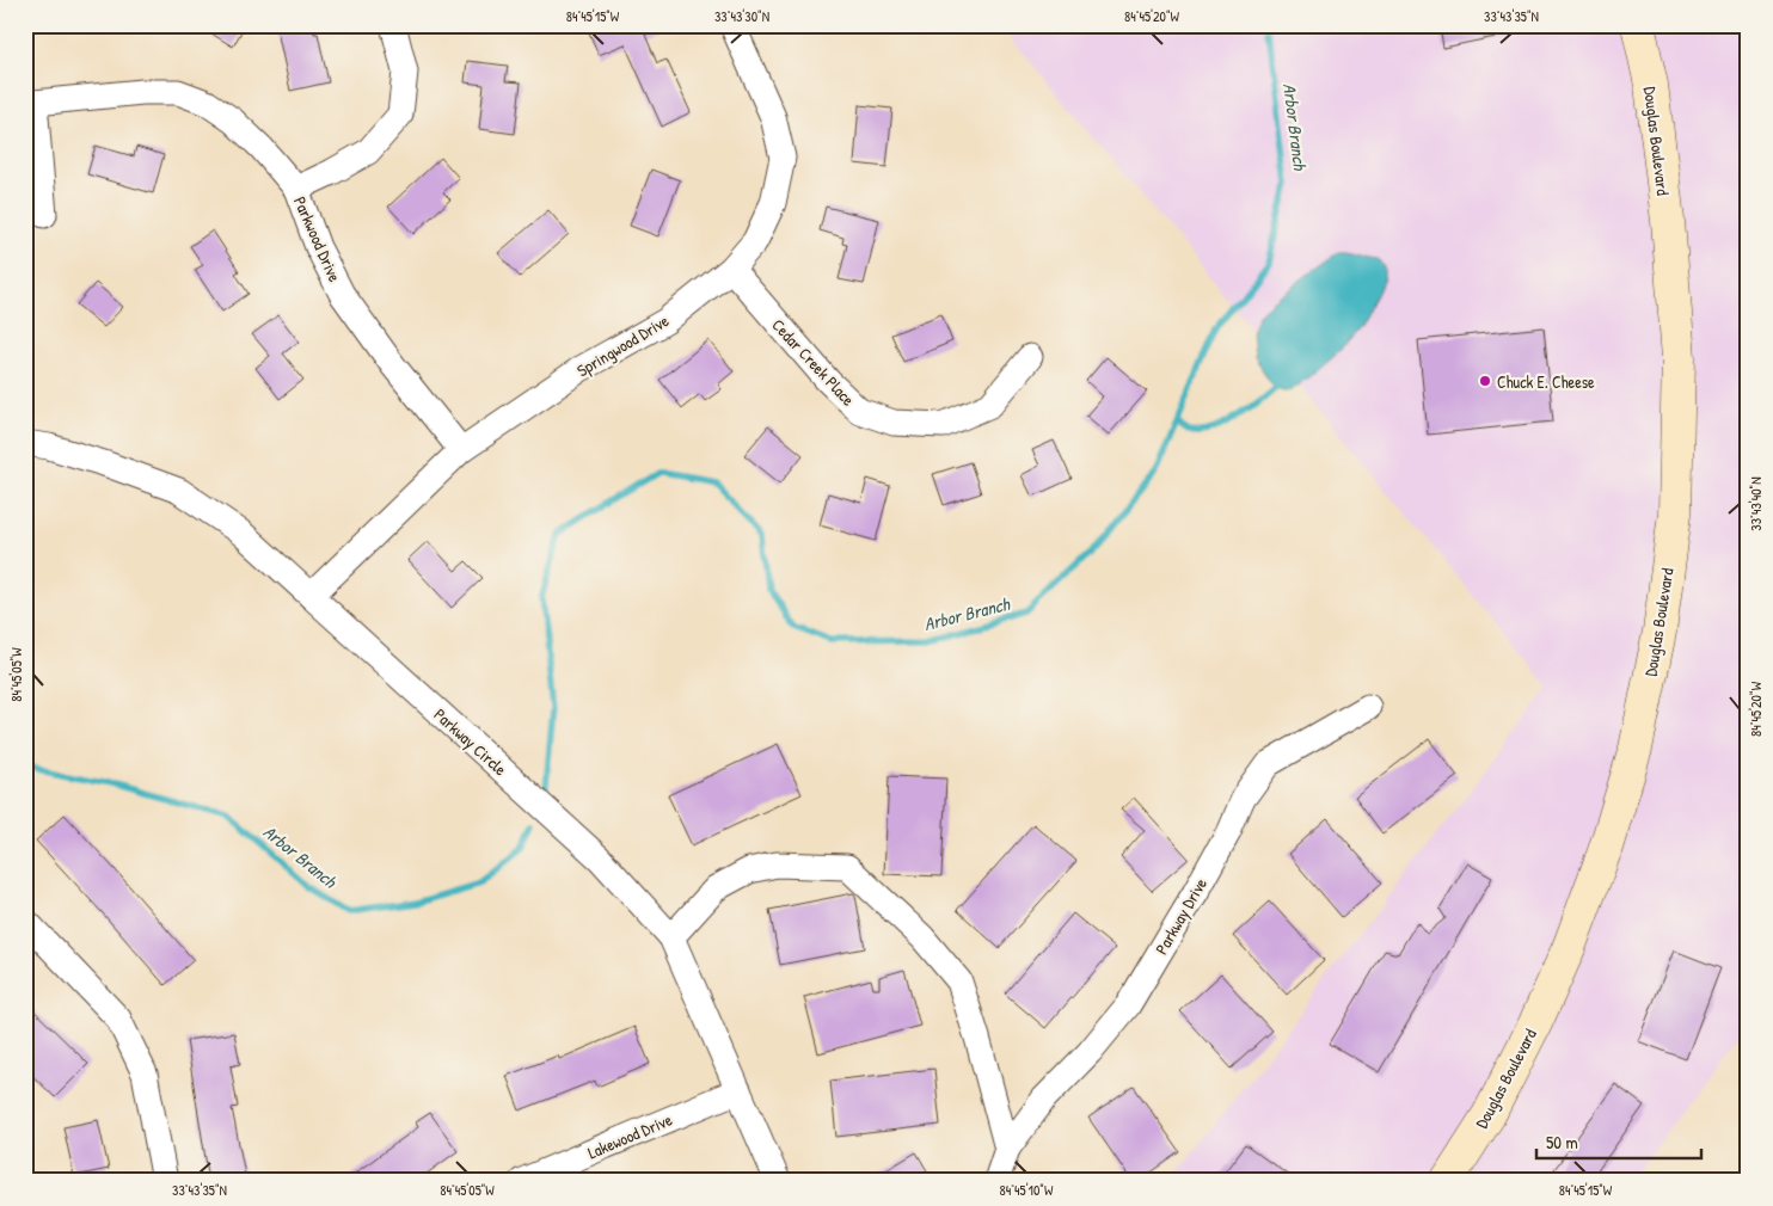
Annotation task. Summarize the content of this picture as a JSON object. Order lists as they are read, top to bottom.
{
  "streets": {
    "main road": ["Douglas Boulevard"],
    "street": [
      "Parkwood Drive",
      "Springwood Drive",
      "Cedar Creek Place",
      "Parkway Circle",
      "Parkway Drive",
      "Lakewood Drive"
    ]
  },
  "crossings": [
    ["Parkwood Drive", "Springwood Drive"],
    ["Springwood Drive", "Cedar Creek Place"],
    ["Springwood Drive", "Parkway Circle"],
    ["Parkway Circle", "Lakewood Drive"]
  ],
  "water": ["Arbor Branch"],
  "places": ["Chuck E. Cheese"],
  "scale_bar": "50 m",
  "coordinates": [
    "84°45'15\"W",
    "33°43'30\"N",
    "84°45'20\"W",
    "33°43'35\"N",
    "33°43'40\"N",
    "84°45'05\"W",
    "84°45'10\"W"
  ]
}
